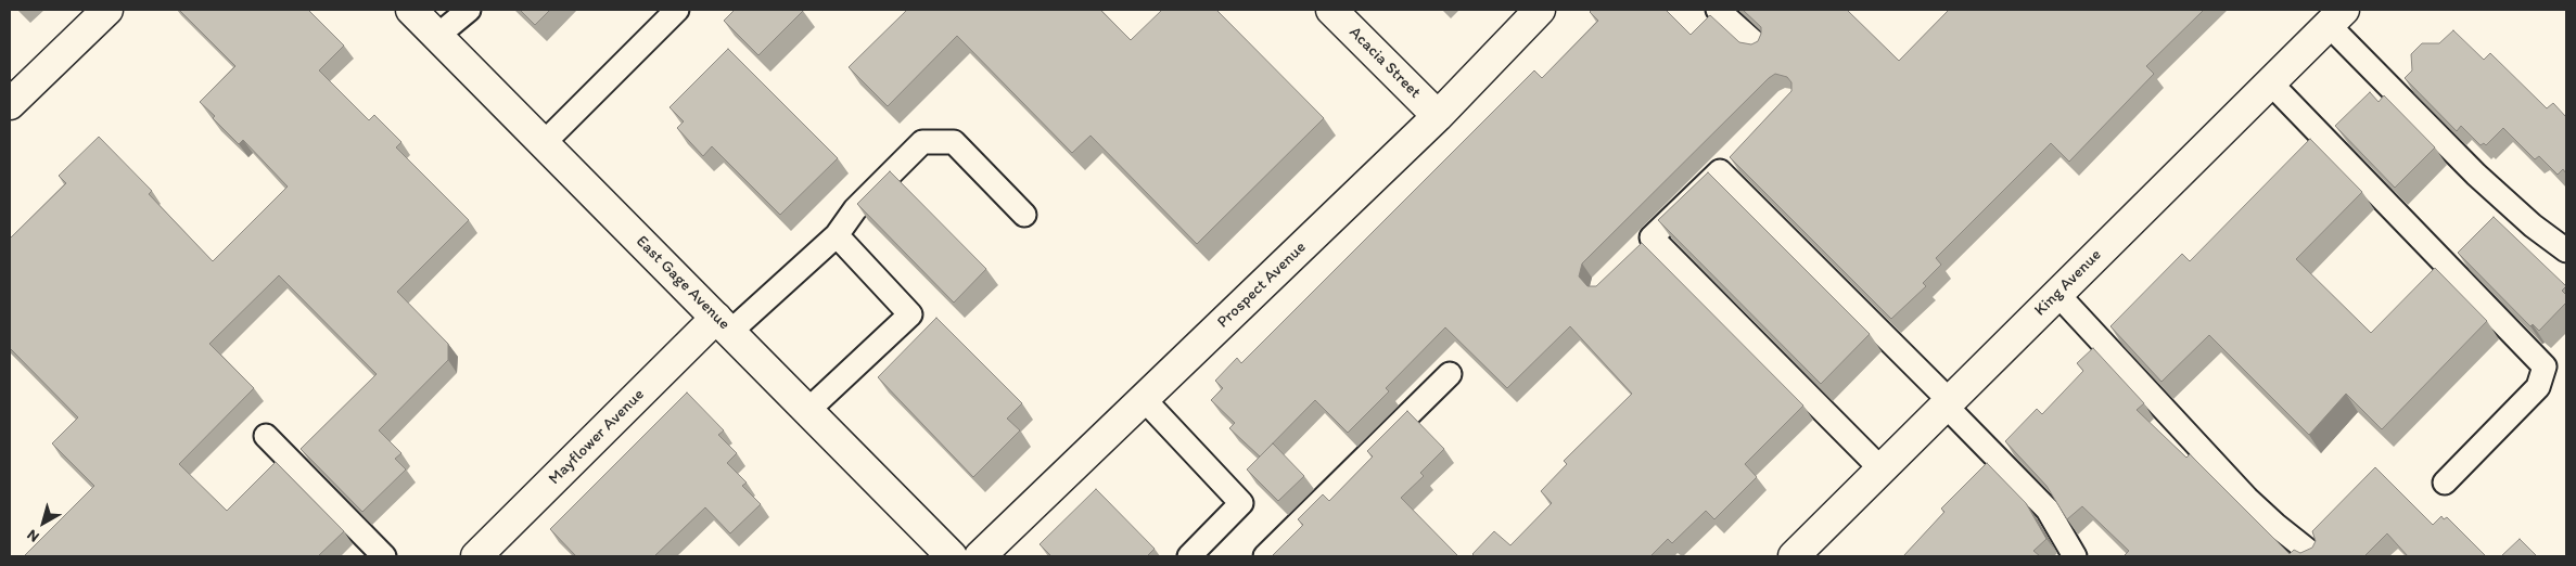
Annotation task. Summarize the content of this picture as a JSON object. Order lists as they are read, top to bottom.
{
  "streets": {
    "street": [
      "Acacia Street",
      "East Gage Avenue",
      "King Avenue",
      "Prospect Avenue",
      "Mayflower Avenue"
    ]
  },
  "crossings": [
    ["Acacia Street", "Prospect Avenue"],
    ["East Gage Avenue", "Mayflower Avenue"]
  ],
  "north": "bottom left"
}
